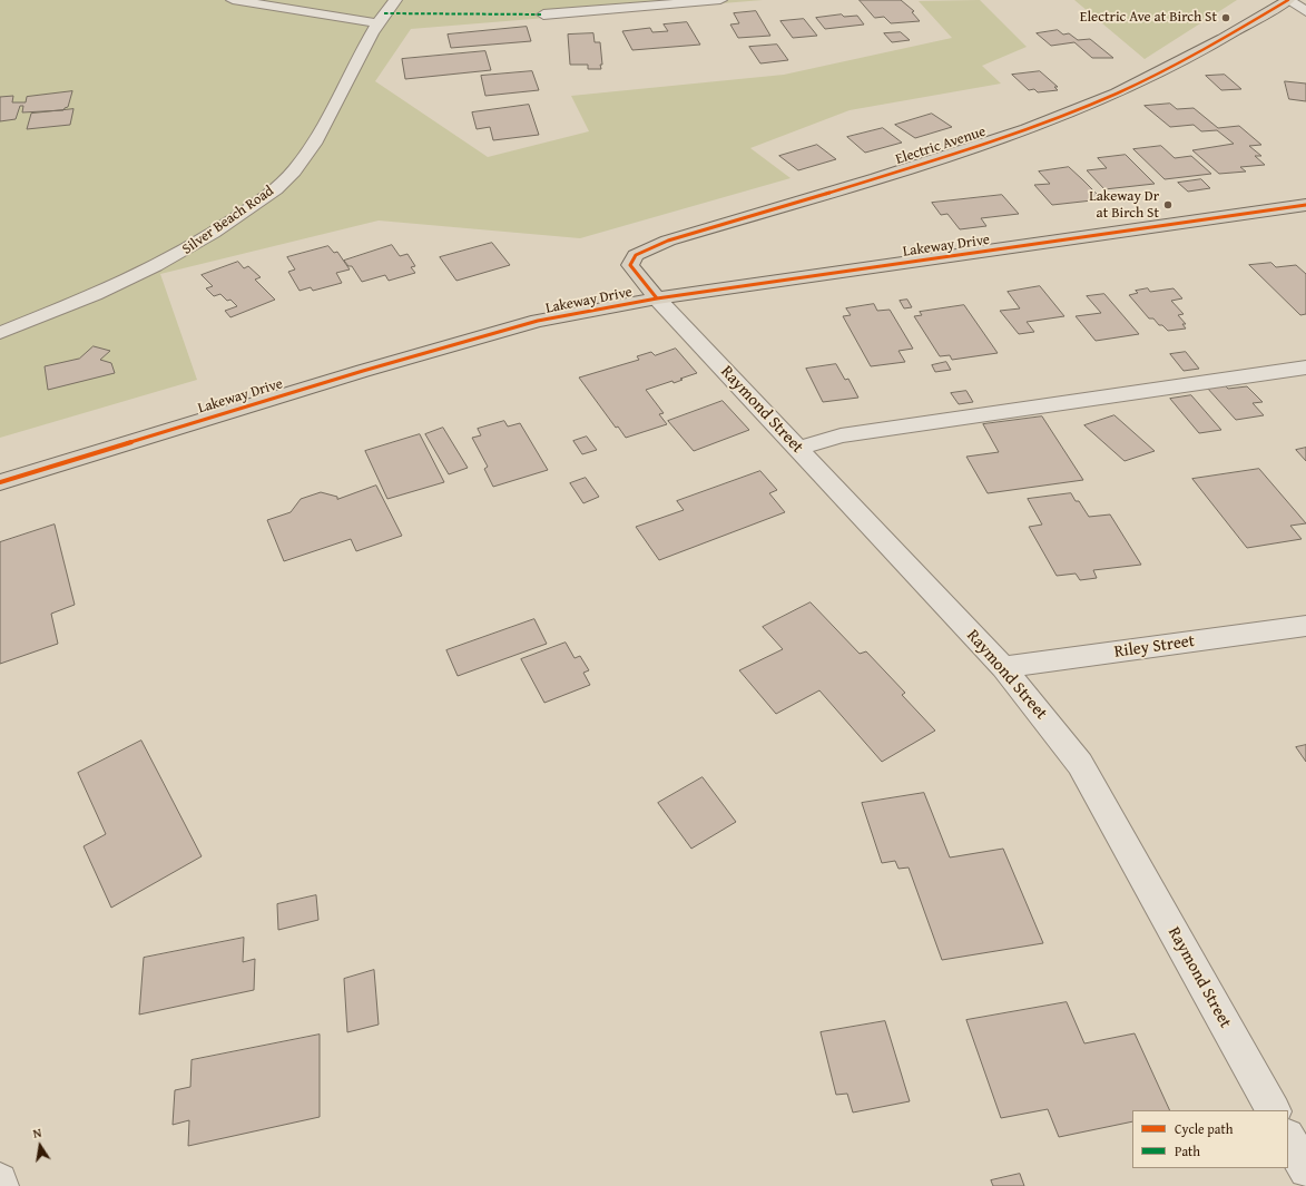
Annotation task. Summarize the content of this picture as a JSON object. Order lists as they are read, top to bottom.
{
  "streets": {
    "main road": ["Electric Avenue", "Lakeway Drive"],
    "street": ["Silver Beach Road", "Raymond Street", "Riley Street"]
  },
  "crossings": [
    ["Electric Avenue", "Lakeway Drive"],
    ["Electric Avenue", "Raymond Street"],
    ["Lakeway Drive", "Raymond Street"],
    ["Raymond Street", "Riley Street"]
  ],
  "places": ["Electric Ave at Birch St", "Lakeway Dr at Birch St"],
  "legend": ["Cycle path", "Path"],
  "north": "top"
}
